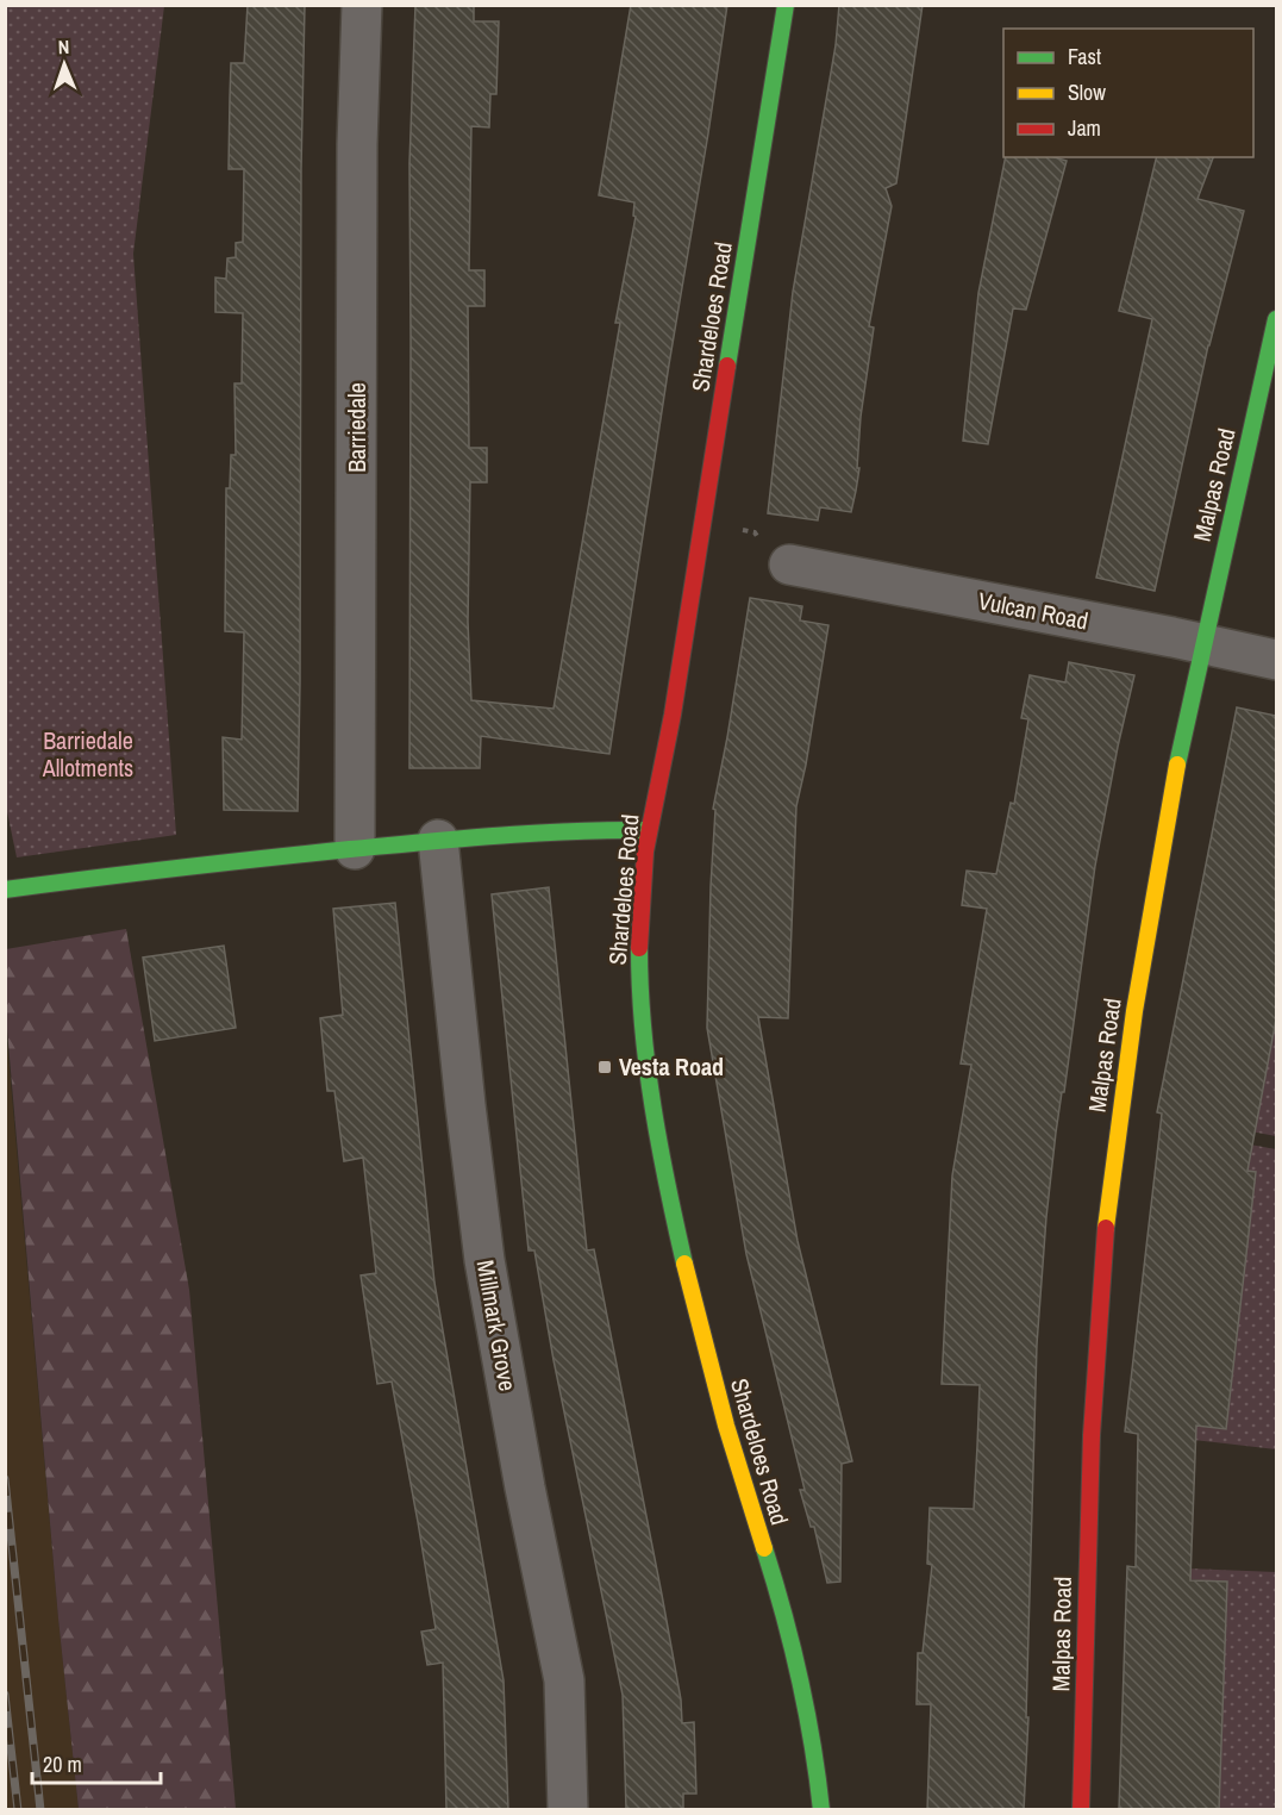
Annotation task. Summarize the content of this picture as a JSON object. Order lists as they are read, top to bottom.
{
  "streets": {
    "street": [
      "Shardeloes Road",
      "Barriedale",
      "Malpas Road",
      "Vulcan Road",
      "Millmark Grove"
    ]
  },
  "crossings": [
    ["Malpas Road", "Vulcan Road"]
  ],
  "parks": ["Barriedale Allotments"],
  "places": {
    "transit": ["Vesta Road"]
  },
  "legend": ["Fast", "Slow", "Jam"],
  "scale_bar": "20 m",
  "north": "top"
}
